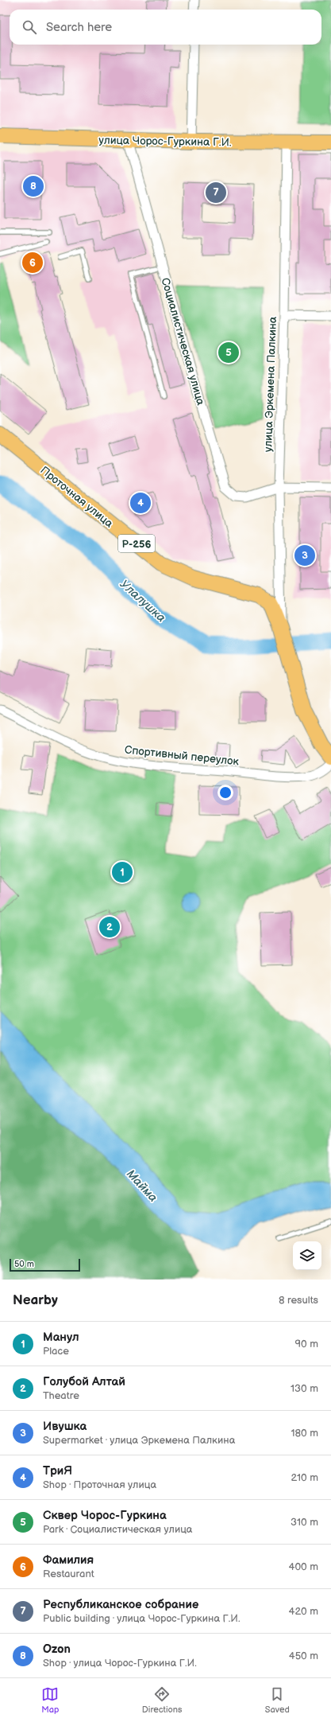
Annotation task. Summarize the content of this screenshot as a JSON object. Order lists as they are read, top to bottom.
{
  "streets": {
    "main road": ["улица Чорос-Гуркина Г.И.", "Проточная улица", "Р-256"],
    "street": ["Социалистическая улица", "улица Эркемена Палкина", "Спортивный переулок"]
  },
  "crossings": [
    ["улица Чорос-Гуркина Г.И.", "Социалистическая улица"],
    ["улица Чорос-Гуркина Г.И.", "улица Эркемена Палкина"],
    ["Социалистическая улица", "улица Эркемена Палкина"],
    ["улица Эркемена Палкина", "Проточная улица"],
    ["улица Эркемена Палкина", "Р-256"],
    ["Проточная улица", "Р-256"]
  ],
  "water": ["Улалушка", "Майма"],
  "scale_bar": "50 m",
  "page": {
    "search": "Search here",
    "pins": [
      "8",
      "7",
      "6",
      "5",
      "4",
      "3",
      "1",
      "2"
    ],
    "scale": "50 m",
    "heading": ["Nearby", "8 results"],
    "list": [
      {
        "mark": "1",
        "name": "Манул",
        "note": "Place",
        "value": "90 m"
      },
      {
        "mark": "2",
        "name": "Голубой Алтай",
        "note": "Theatre",
        "value": "130 m"
      },
      {
        "mark": "3",
        "name": "Ивушка",
        "note": "Supermarket · улица Эркемена Палкина",
        "value": "180 m"
      },
      {
        "mark": "4",
        "name": "ТриЯ",
        "note": "Shop · Проточная улица",
        "value": "210 m"
      },
      {
        "mark": "5",
        "name": "Сквер Чорос-Гуркина",
        "note": "Park · Социалистическая улица",
        "value": "310 m"
      },
      {
        "mark": "6",
        "name": "Фамилия",
        "note": "Restaurant",
        "value": "400 m"
      },
      {
        "mark": "7",
        "name": "Республиканское собрание",
        "note": "Public building · улица Чорос-Гуркина Г.И.",
        "value": "420 m"
      },
      {
        "mark": "8",
        "name": "Ozon",
        "note": "Shop · улица Чорос-Гуркина Г.И.",
        "value": "450 m"
      }
    ],
    "nav": ["Map", "Directions", "Saved"]
  }
}
